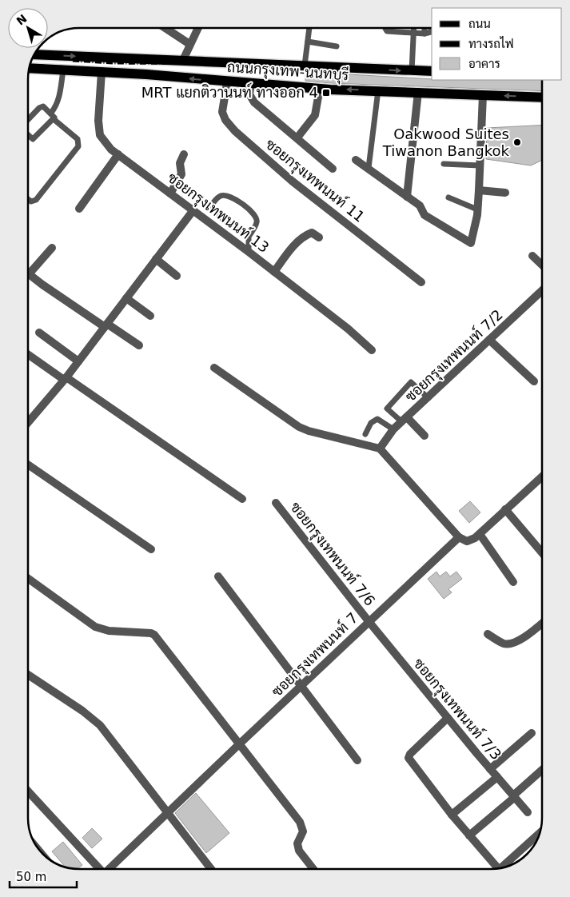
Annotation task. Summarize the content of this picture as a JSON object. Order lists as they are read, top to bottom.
{
  "streets": {
    "main road": ["ถนนกรุงเทพ-นนทบุรี"],
    "street": [
      "ซอยกรุงเทพนนท์ 11",
      "ซอยกรุงเทพนนท์ 13",
      "ซอยกรุงเทพนนท์ 7/2",
      "ซอยกรุงเทพนนท์ 7/6",
      "ซอยกรุงเทพนนท์ 7",
      "ซอยกรุงเทพนนท์ 7/3"
    ]
  },
  "crossings": [
    ["ถนนกรุงเทพ-นนทบุรี", "ซอยกรุงเทพนนท์ 11"],
    ["ถนนกรุงเทพ-นนทบุรี", "ซอยกรุงเทพนนท์ 13"],
    ["ซอยกรุงเทพนนท์ 7/6", "ซอยกรุงเทพนนท์ 7"],
    ["ซอยกรุงเทพนนท์ 7/6", "ซอยกรุงเทพนนท์ 7/3"],
    ["ซอยกรุงเทพนนท์ 7", "ซอยกรุงเทพนนท์ 7/3"]
  ],
  "places": {
    "transit": ["MRT แยกติวานนท์ ทางออก 4"],
    "other": ["Oakwood Suites Tiwanon Bangkok"]
  },
  "legend": ["ถนน", "ทางรถไฟ", "อาคาร"],
  "scale_bar": "50 m",
  "north": "top left"
}
